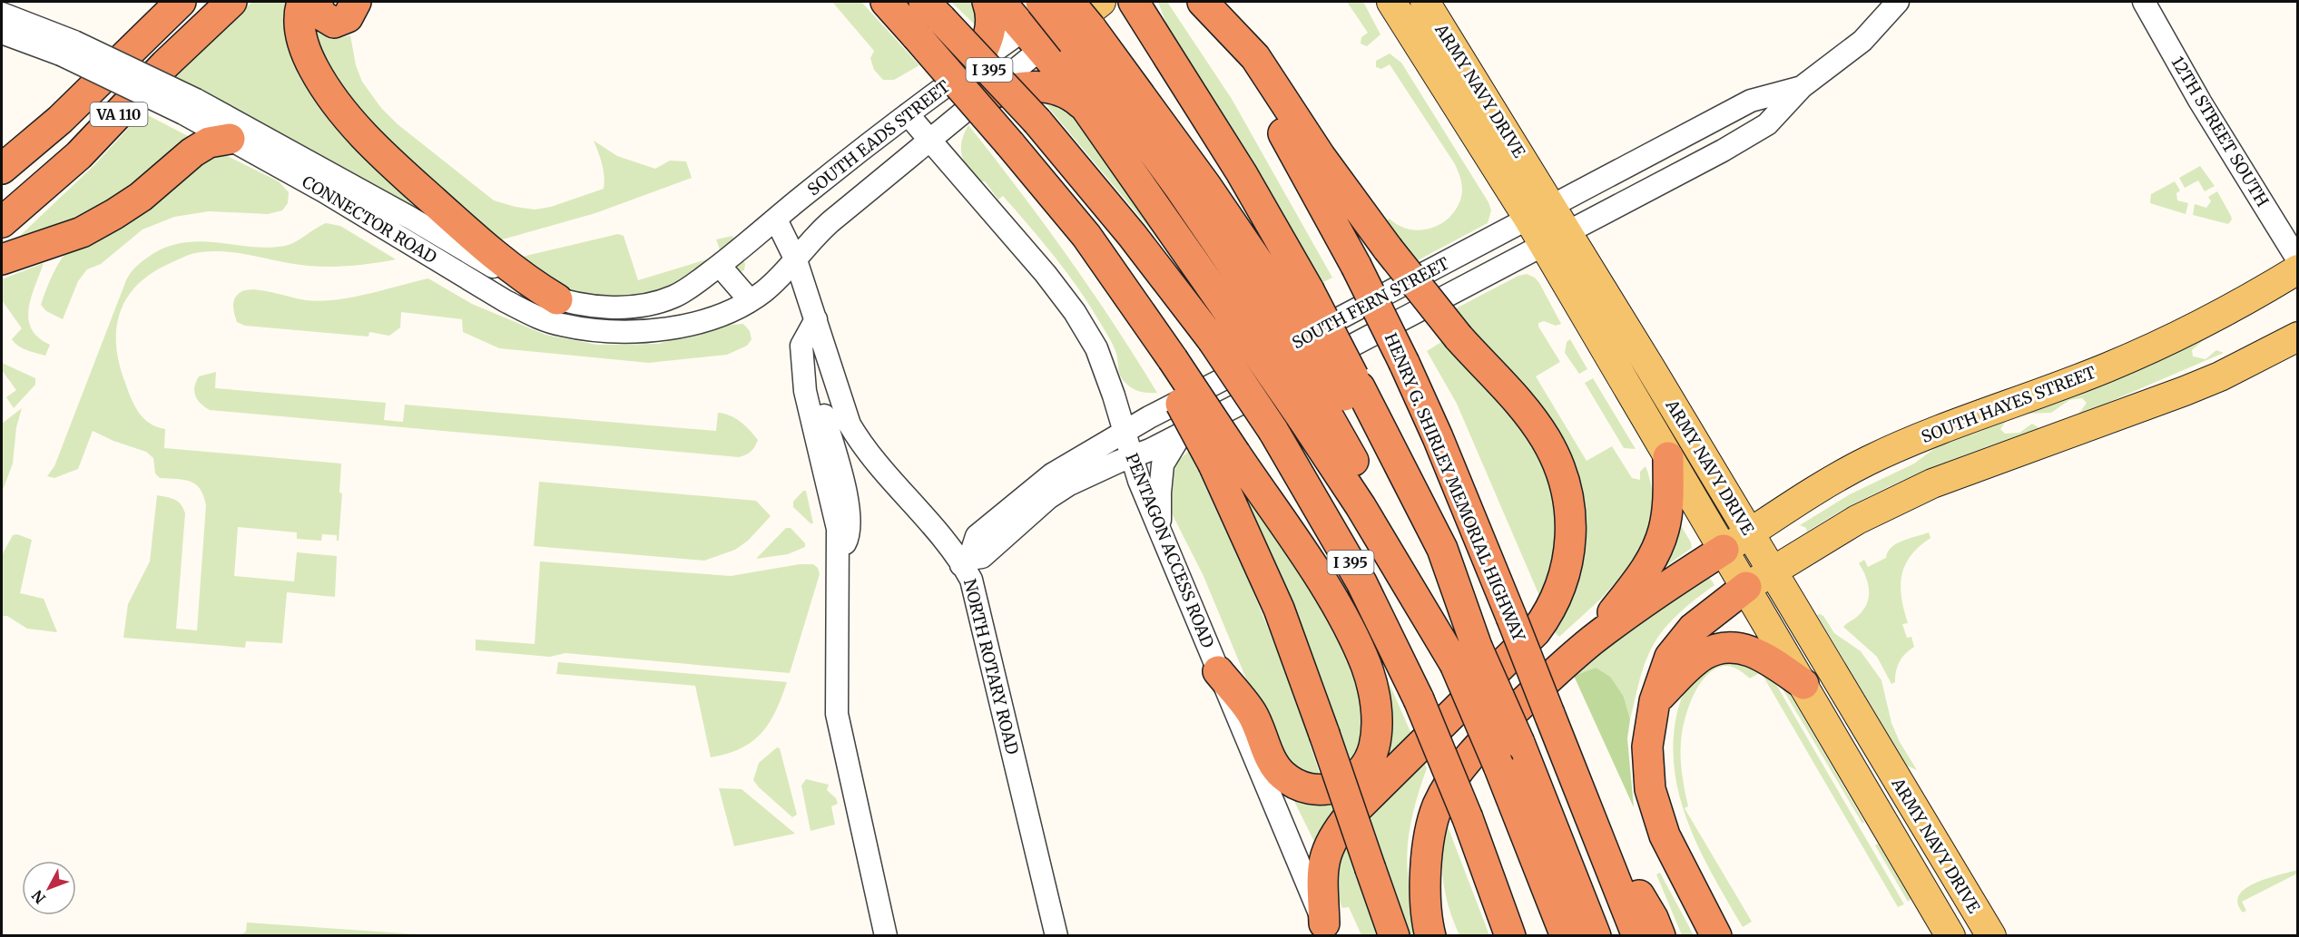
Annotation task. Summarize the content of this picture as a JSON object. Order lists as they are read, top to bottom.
{
  "streets": {
    "highway": ["I 395", "VA 110", "HENRY G. SHIRLEY MEMORIAL HIGHWAY"],
    "main road": ["ARMY NAVY DRIVE", "SOUTH EADS STREET", "SOUTH HAYES STREET"],
    "street": [
      "12TH STREET SOUTH",
      "CONNECTOR ROAD",
      "SOUTH FERN STREET",
      "PENTAGON ACCESS ROAD",
      "NORTH ROTARY ROAD"
    ]
  },
  "crossings": [
    ["ARMY NAVY DRIVE", "SOUTH FERN STREET"],
    ["ARMY NAVY DRIVE", "SOUTH HAYES STREET"],
    ["SOUTH EADS STREET", "CONNECTOR ROAD"],
    ["SOUTH EADS STREET", "PENTAGON ACCESS ROAD"],
    ["SOUTH EADS STREET", "NORTH ROTARY ROAD"],
    ["CONNECTOR ROAD", "NORTH ROTARY ROAD"],
    ["SOUTH FERN STREET", "PENTAGON ACCESS ROAD"],
    ["SOUTH FERN STREET", "NORTH ROTARY ROAD"]
  ],
  "north": "bottom left"
}
